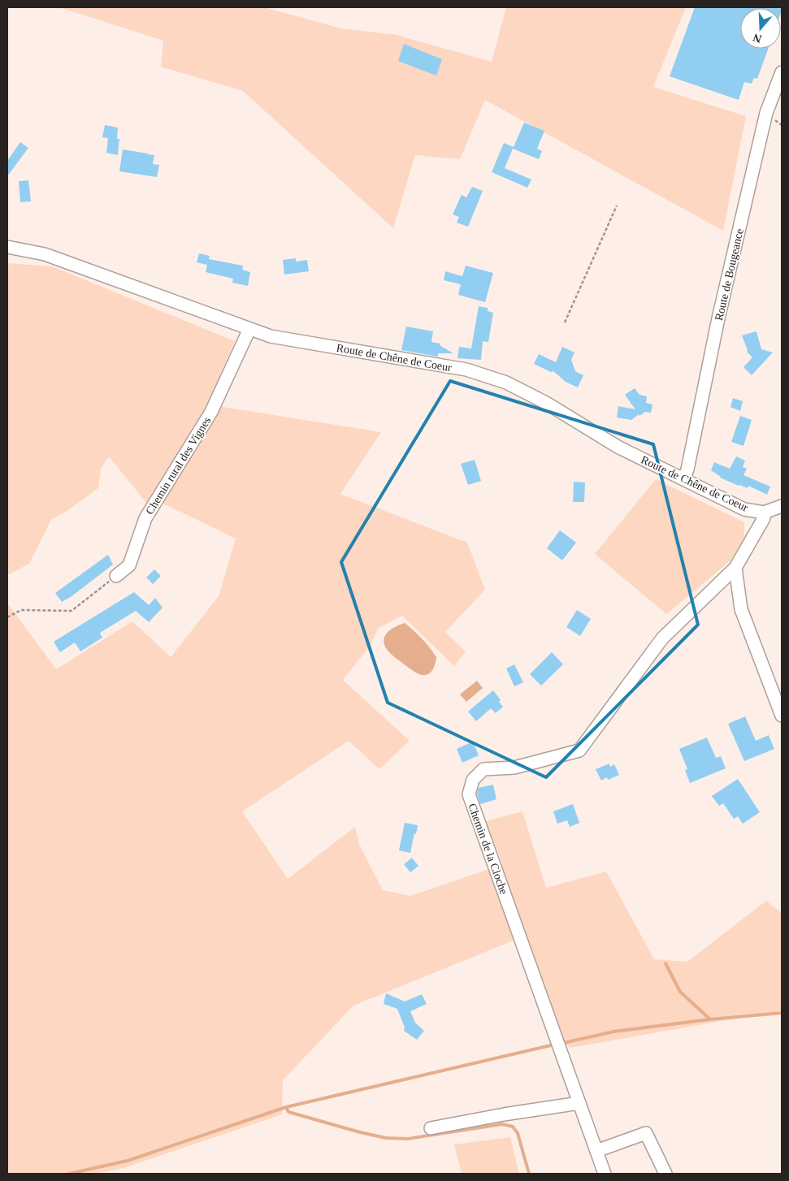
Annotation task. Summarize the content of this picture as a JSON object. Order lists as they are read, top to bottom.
{
  "streets": {
    "street": [
      "Route de Bougeance",
      "Route de Chêne de Coeur",
      "Chemin rural des Vignes",
      "Chemin de la Cloche"
    ]
  },
  "crossings": [
    ["Route de Bougeance", "Route de Chêne de Coeur"],
    ["Route de Chêne de Coeur", "Chemin rural des Vignes"],
    ["Route de Chêne de Coeur", "Chemin de la Cloche"]
  ],
  "north": "bottom"
}
